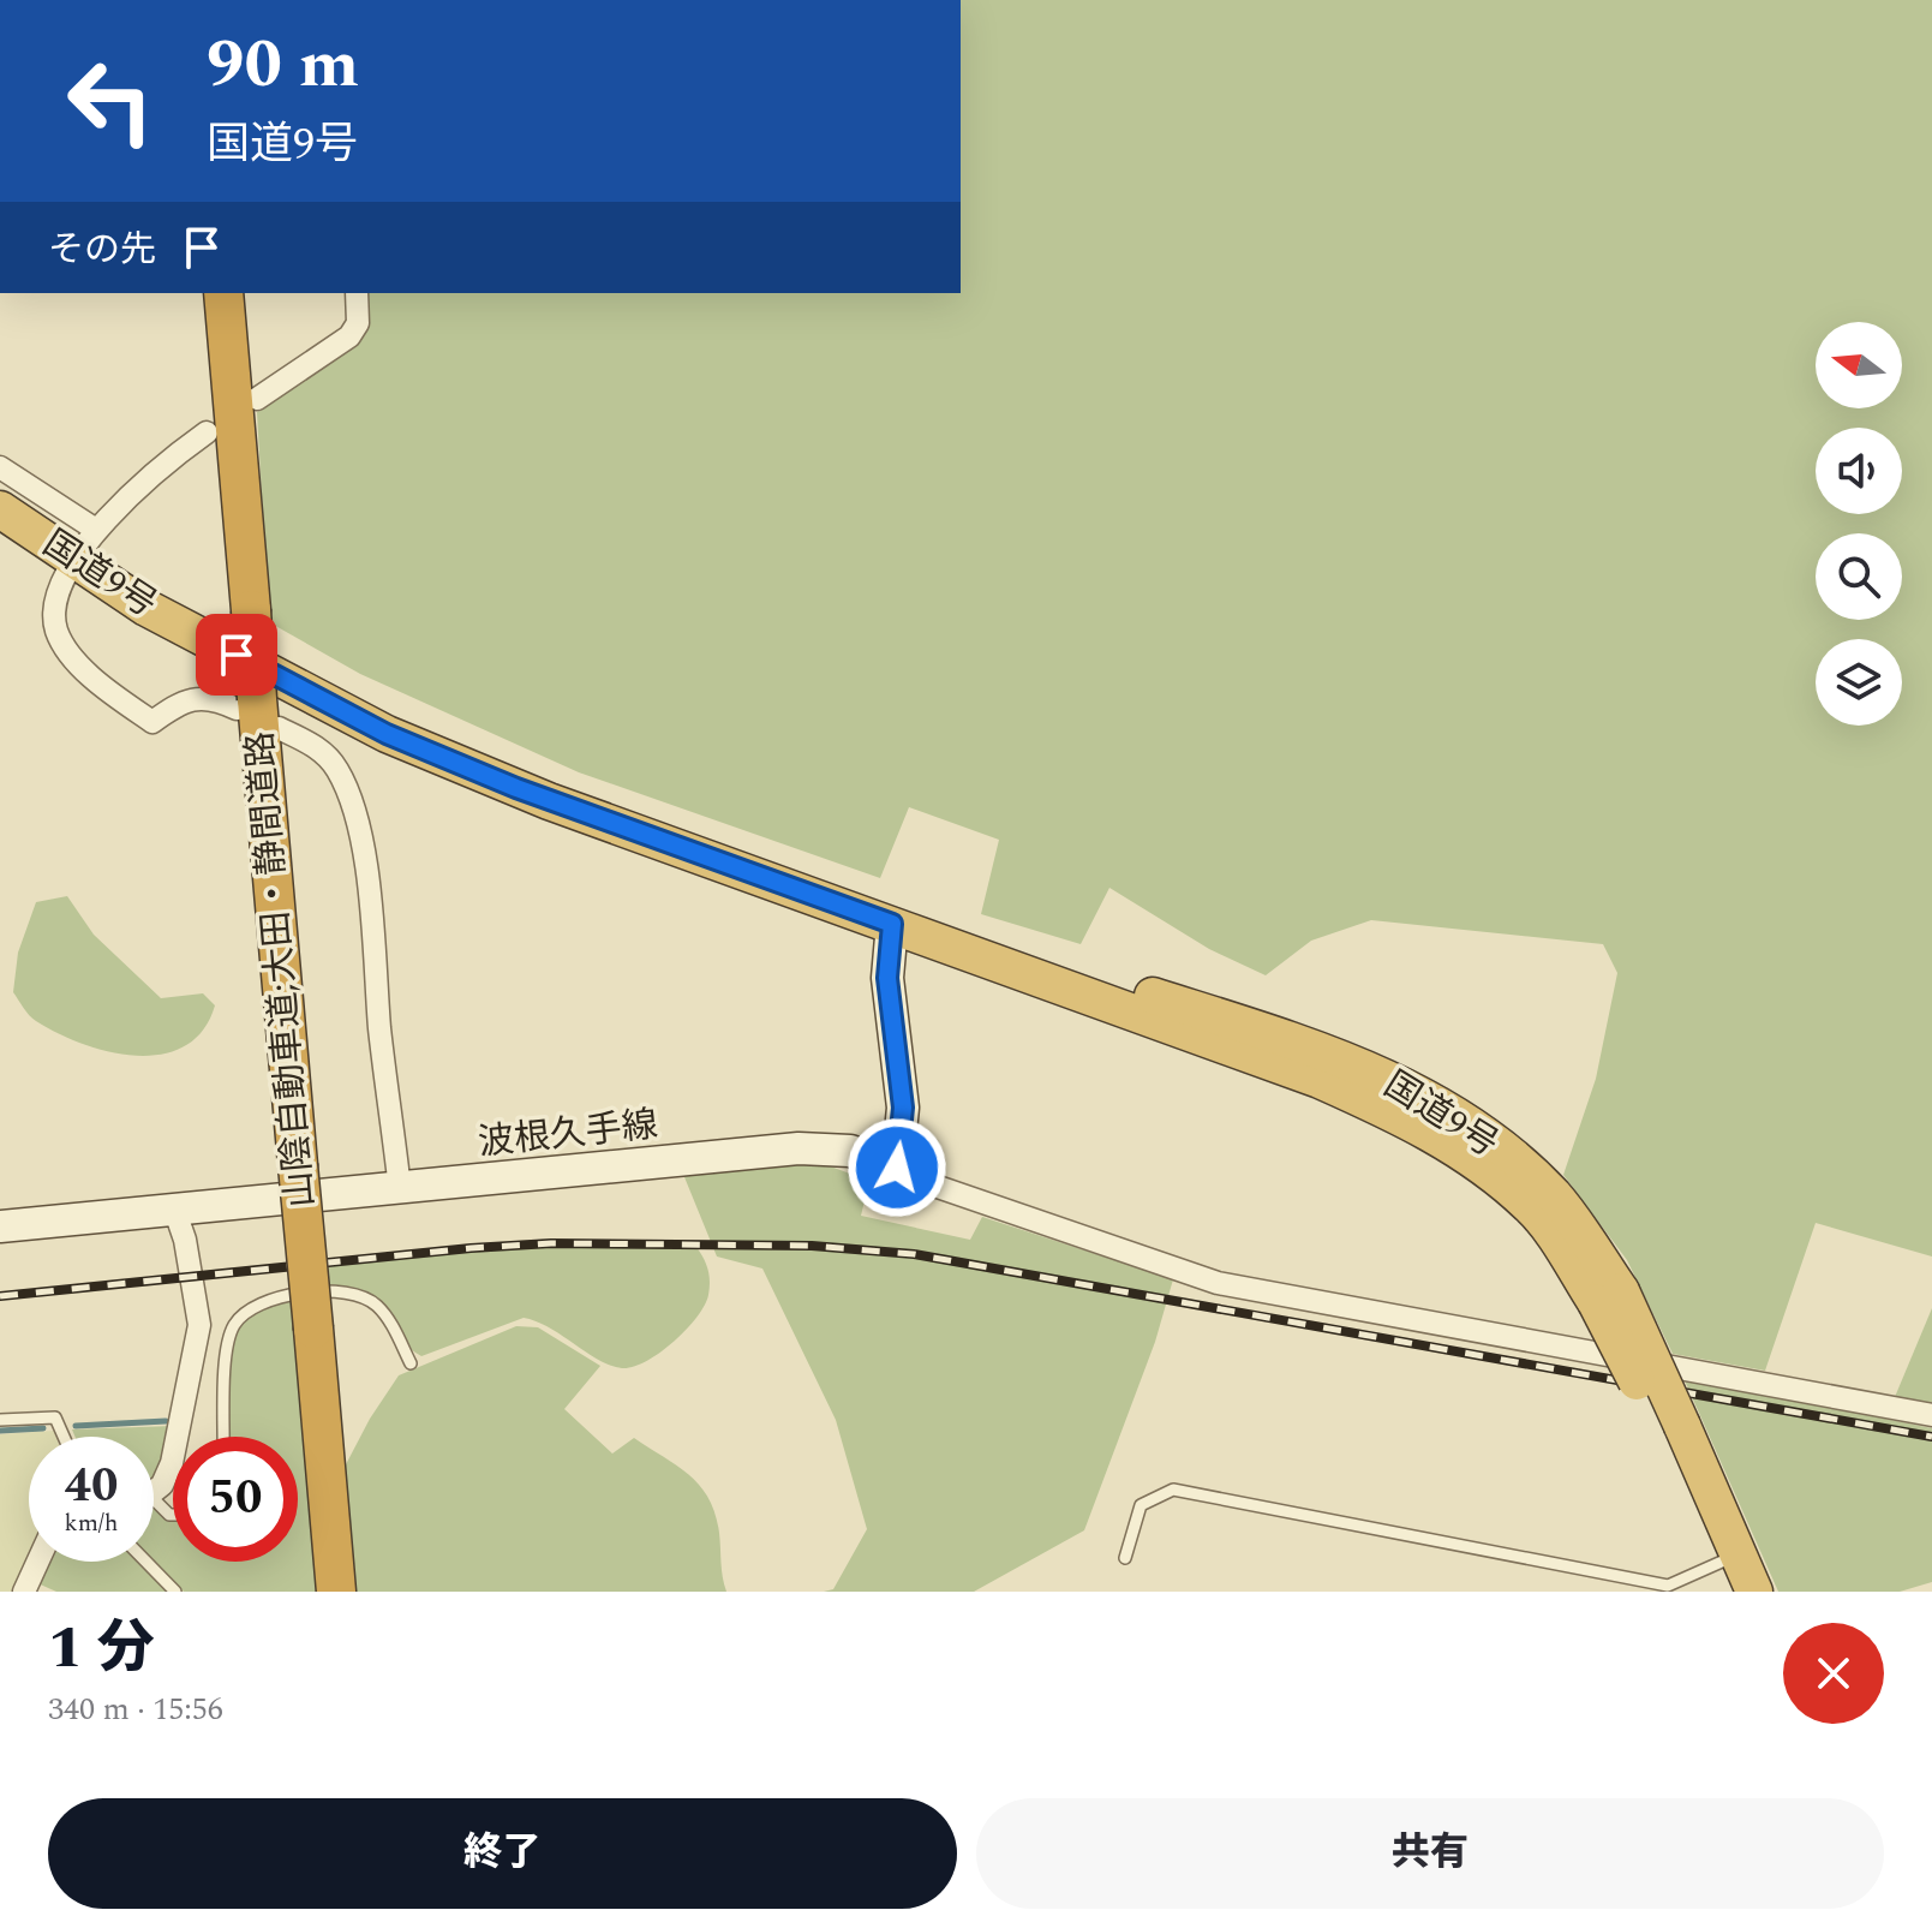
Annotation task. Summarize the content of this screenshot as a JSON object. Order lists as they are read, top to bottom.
{
  "streets": {
    "highway": ["国道9号", "山陰自動車道;大田・静間道路"],
    "main road": ["波根久手線"]
  },
  "north": "left",
  "page": {
    "turn": ["90 m", "国道9号"],
    "then": "その先",
    "speed": "40 km/h",
    "limit": "50",
    "heading": ["1 分", "340 m · 15:56"],
    "buttons": ["終了", "共有"]
  }
}
